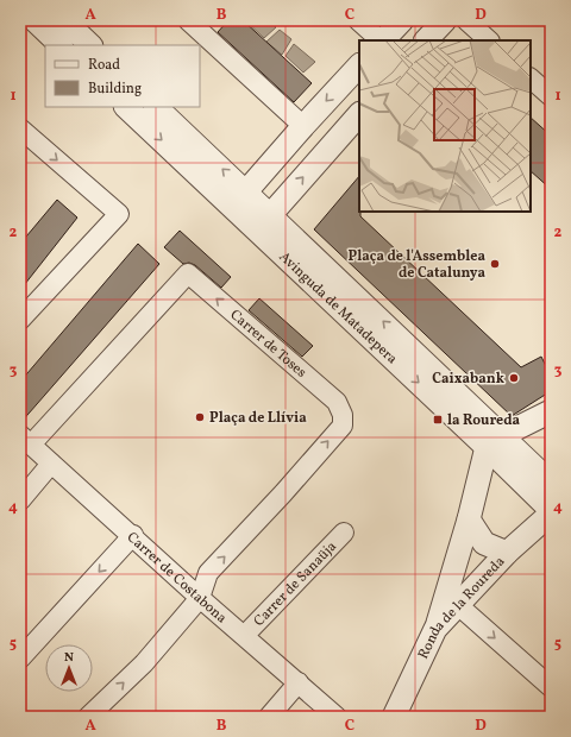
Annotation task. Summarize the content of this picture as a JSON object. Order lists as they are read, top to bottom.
{
  "streets": {
    "street": [
      "Avinguda de Matadepera",
      "Carrer de Toses",
      "Carrer de Costabona",
      "Carrer de Sanaüja",
      "Ronda de la Roureda"
    ]
  },
  "crossings": [
    ["Avinguda de Matadepera", "Ronda de la Roureda"],
    ["Carrer de Toses", "Carrer de Costabona"],
    ["Carrer de Costabona", "Carrer de Sanaüja"]
  ],
  "places": {
    "other": ["Plaça de l'Assemblea de Catalunya", "Caixabank", "Plaça de Llívia"],
    "transit": ["la Roureda"]
  },
  "legend": ["Road", "Building"],
  "north": "top",
  "grid": {
    "columns": [
      "A",
      "B",
      "C",
      "D"
    ],
    "rows": [
      "1",
      "2",
      "3",
      "4",
      "5"
    ]
  }
}
